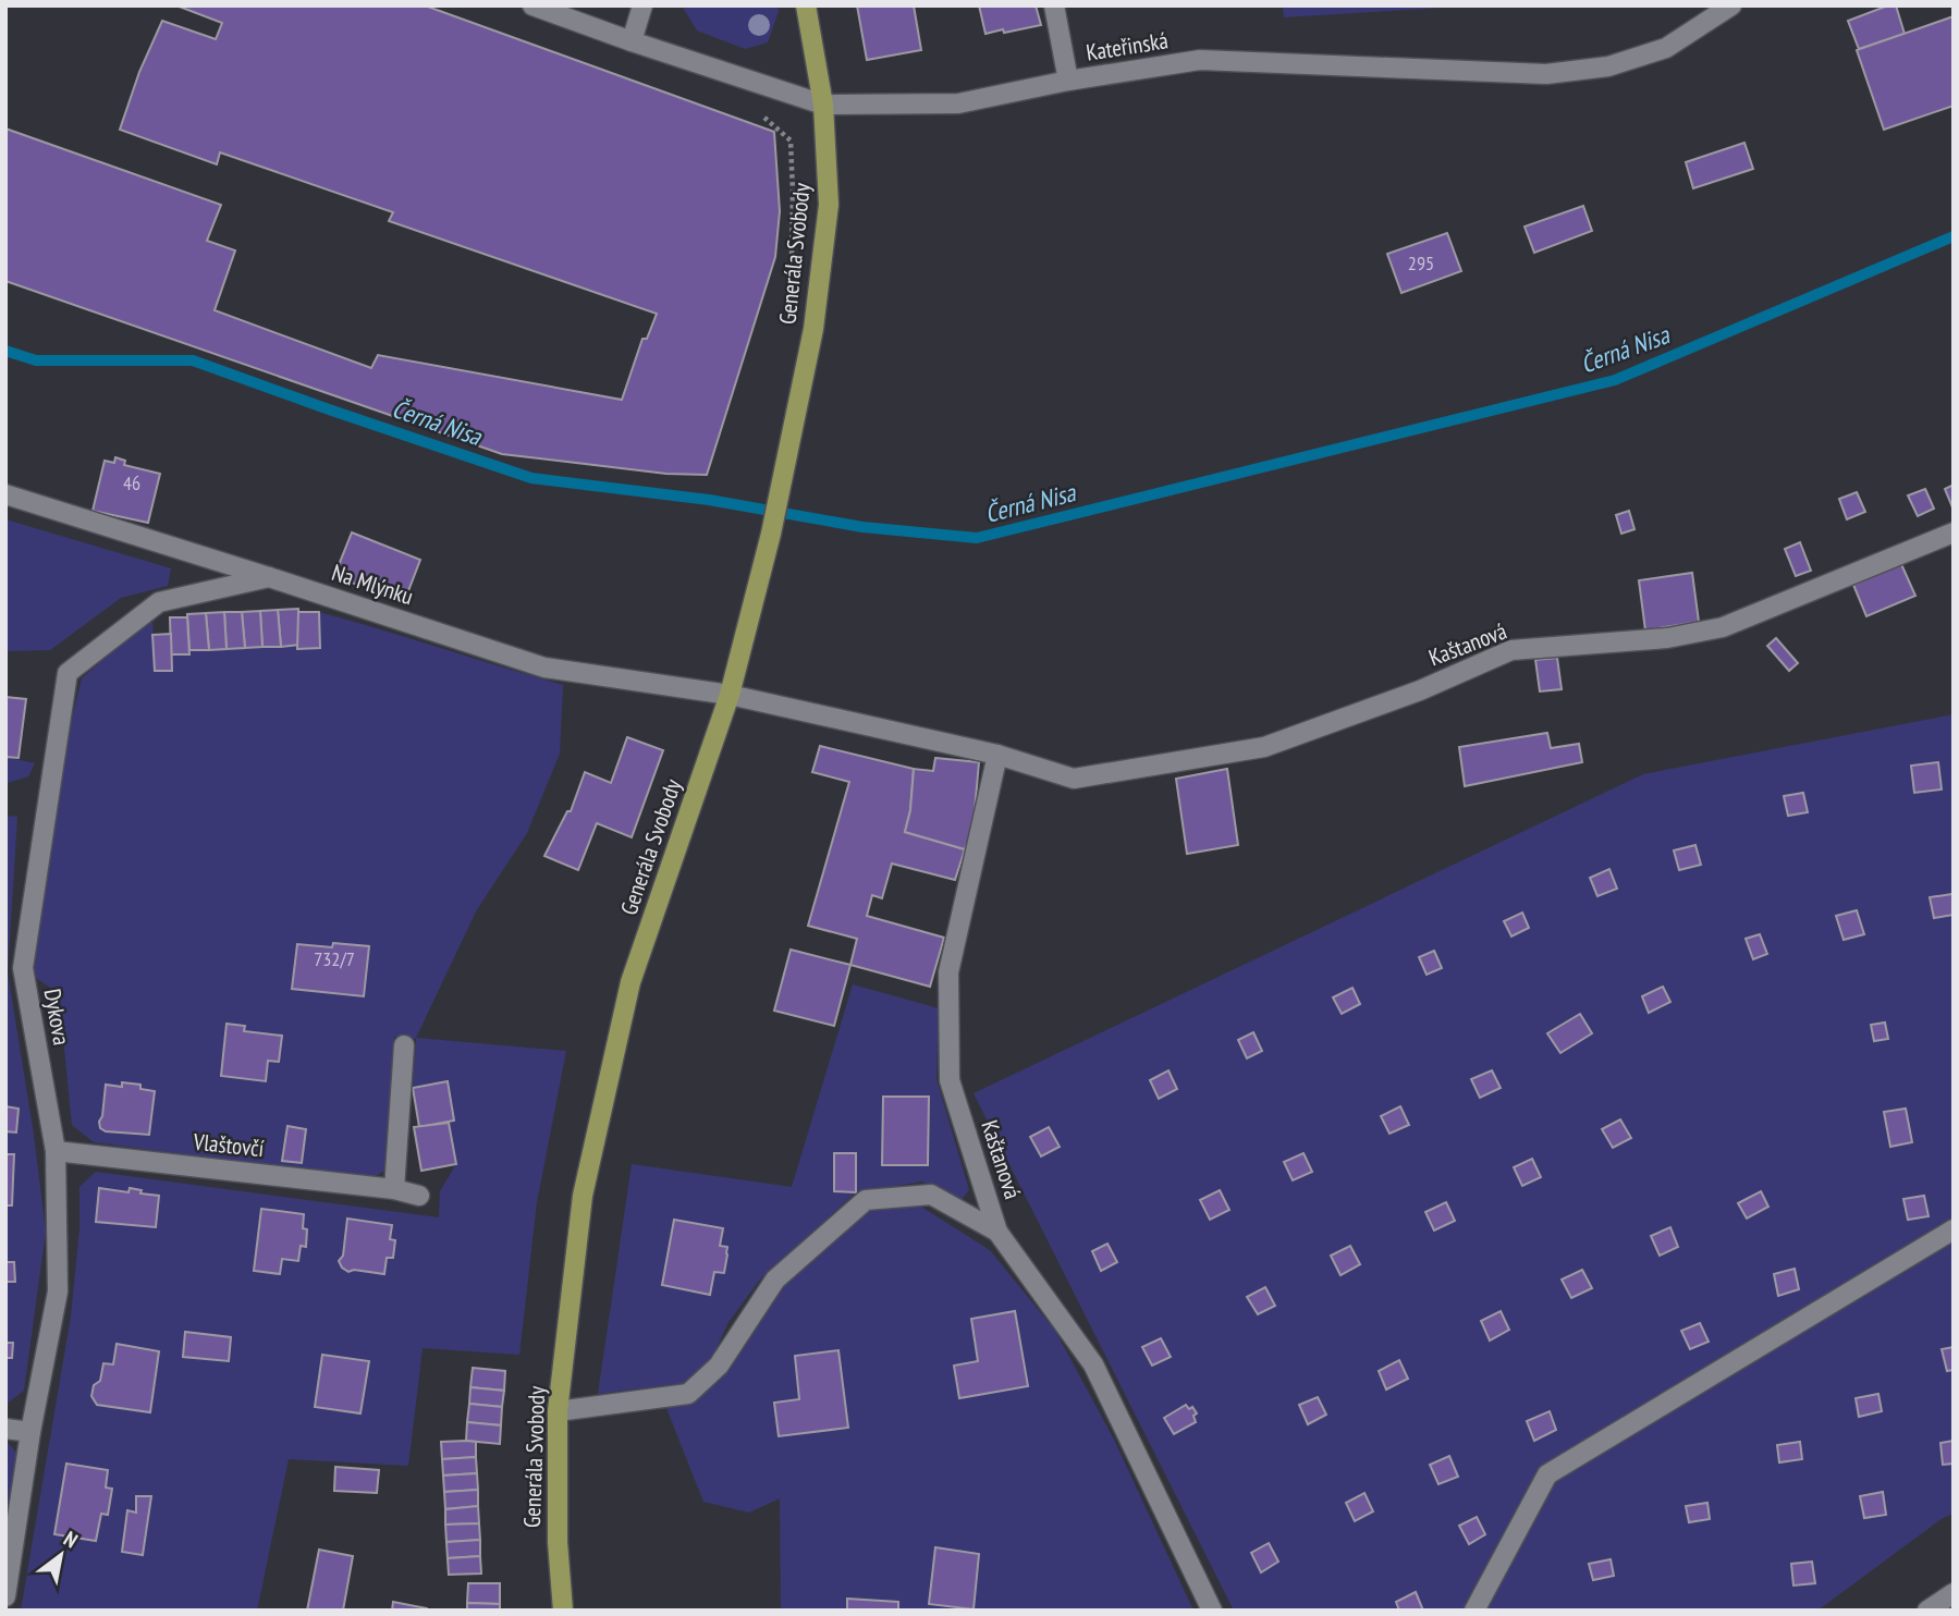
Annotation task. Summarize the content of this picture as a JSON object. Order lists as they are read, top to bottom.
{
  "streets": {
    "main road": ["Generála Svobody"],
    "street": [
      "Kateřinská",
      "Na Mlýnku",
      "Kaštanová",
      "Dykova",
      "Vlaštovčí"
    ]
  },
  "crossings": [
    ["Kateřinská", "Generála Svobody"],
    ["Generála Svobody", "Na Mlýnku"],
    ["Generála Svobody", "Kaštanová"],
    ["Na Mlýnku", "Kaštanová"],
    ["Na Mlýnku", "Dykova"],
    ["Dykova", "Vlaštovčí"]
  ],
  "water": ["Černá Nisa"],
  "house_numbers": ["295", "46", "732/7"],
  "north": "top right"
}
